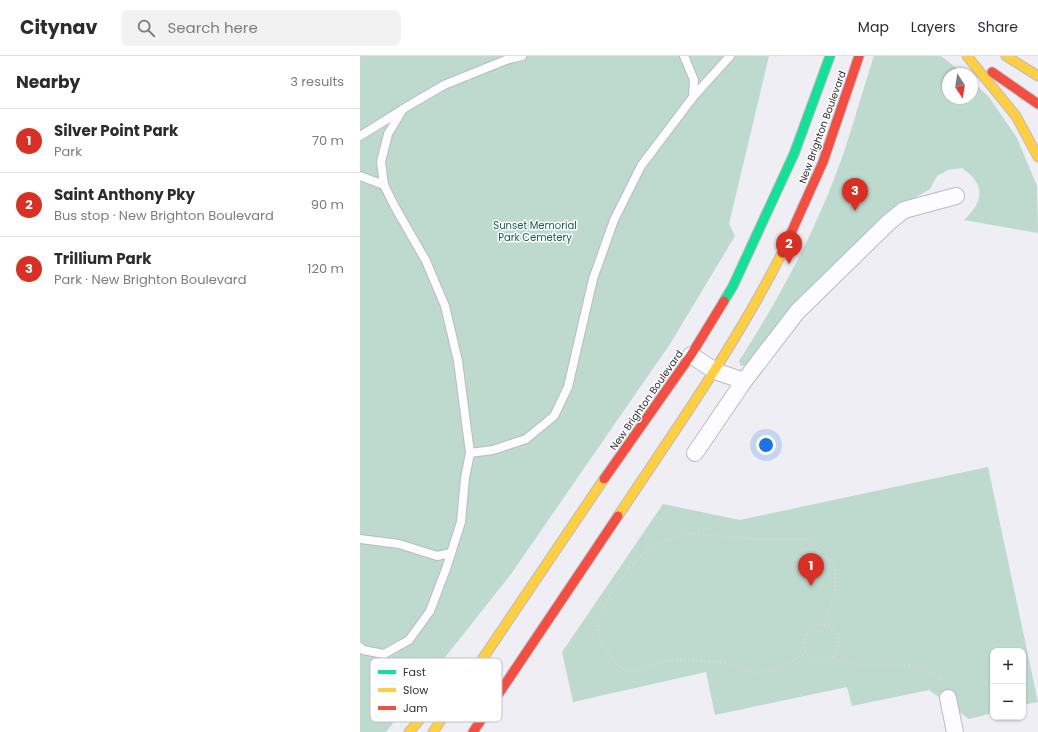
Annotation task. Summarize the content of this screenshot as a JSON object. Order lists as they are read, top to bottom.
{
  "streets": {
    "main road": ["New Brighton Boulevard"]
  },
  "parks": ["Sunset Memorial Park Cemetery"],
  "legend": ["Fast", "Slow", "Jam"],
  "north": "bottom",
  "page": {
    "header": "Citynav",
    "search": "Search here",
    "nav": ["Map", "Layers", "Share"],
    "heading": ["Nearby", "3 results"],
    "list": [
      {
        "mark": "1",
        "name": "Silver Point Park",
        "note": "Park",
        "value": "70 m"
      },
      {
        "mark": "2",
        "name": "Saint Anthony Pky",
        "note": "Bus stop · New Brighton Boulevard",
        "value": "90 m"
      },
      {
        "mark": "3",
        "name": "Trillium Park",
        "note": "Park · New Brighton Boulevard",
        "value": "120 m"
      }
    ],
    "pins": ["3", "2", "1"],
    "map_buttons": ["+", "−"]
  }
}
